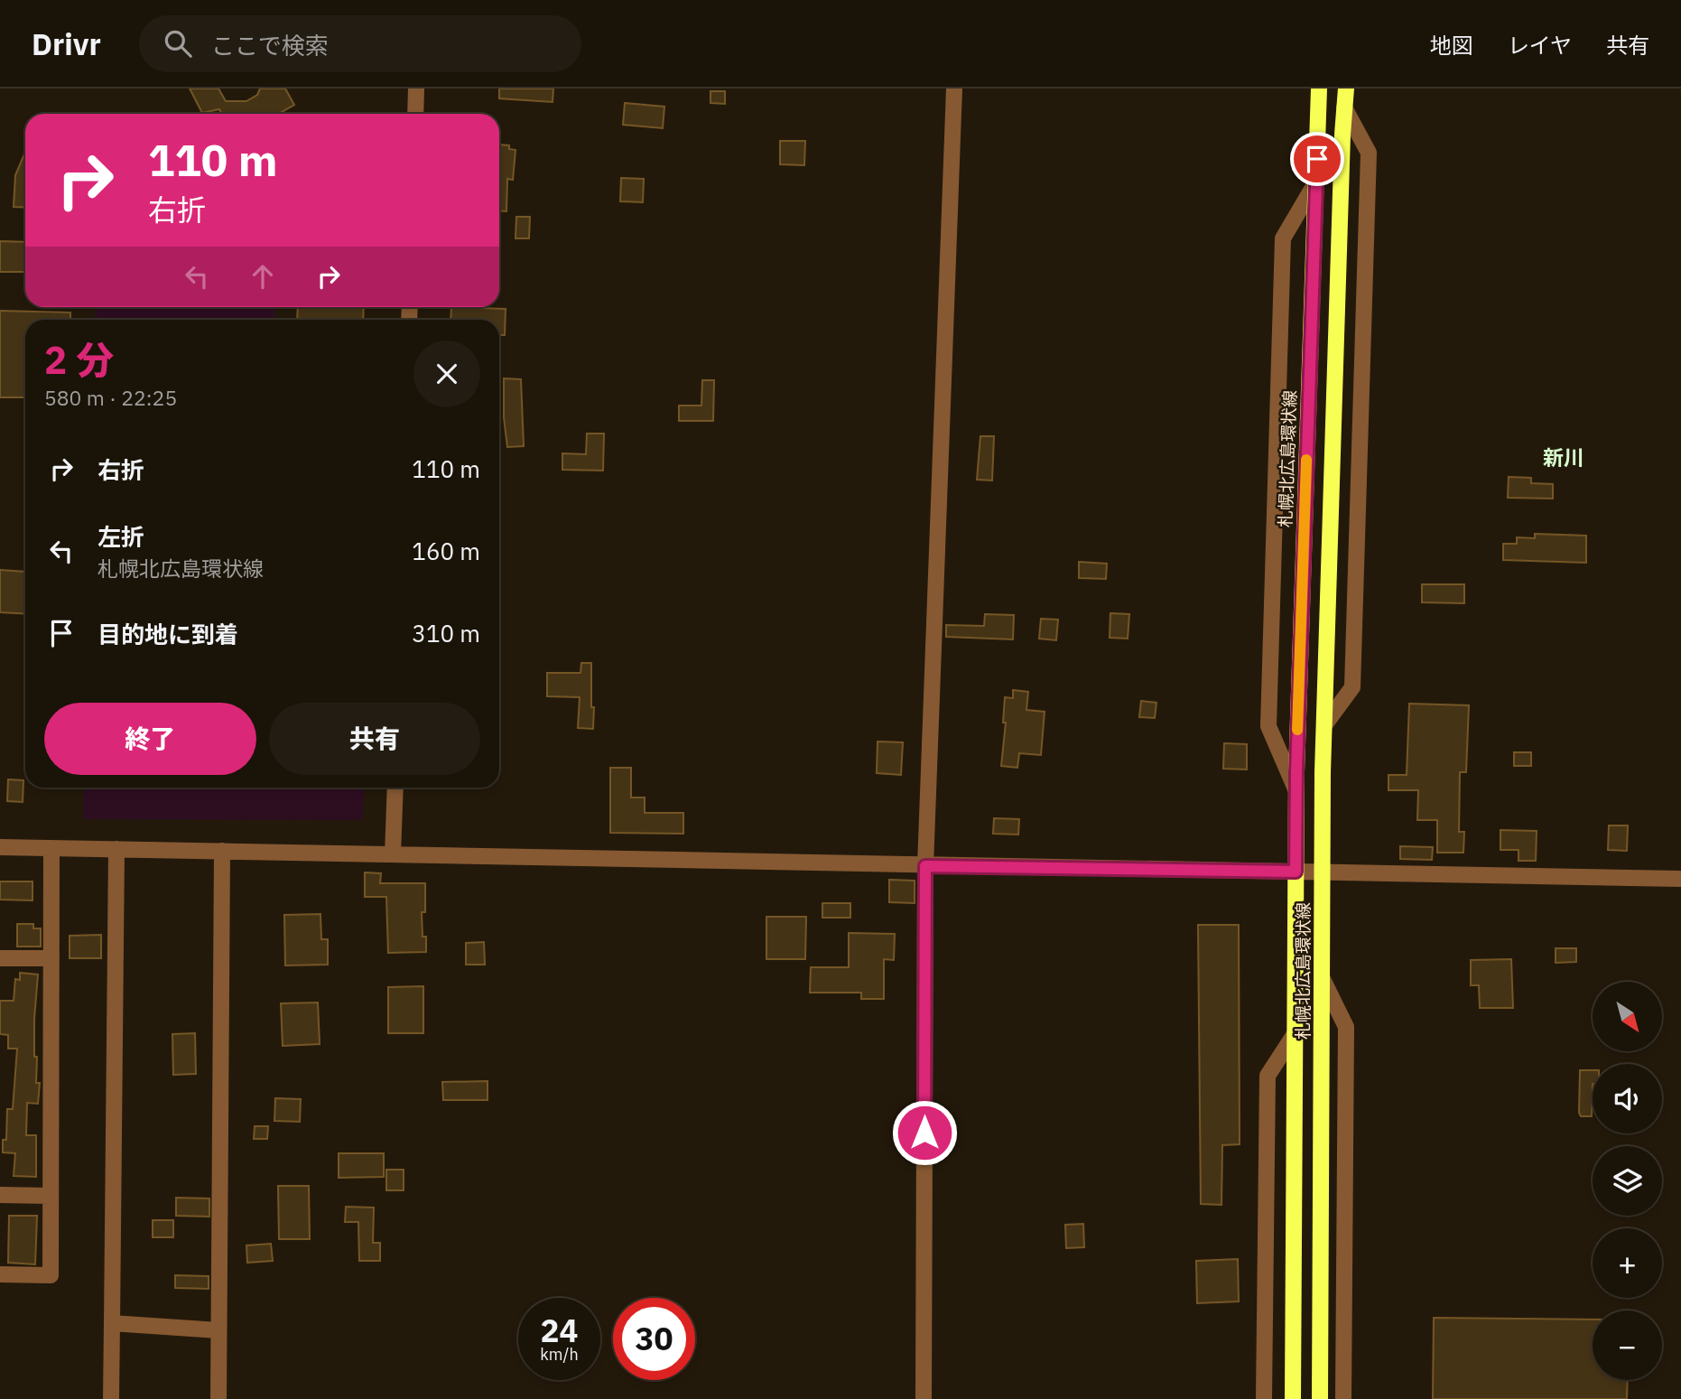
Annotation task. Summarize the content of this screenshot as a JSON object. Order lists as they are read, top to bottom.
{
  "streets": {
    "main road": ["札幌北広島環状線"]
  },
  "districts": ["新川"],
  "north": "bottom right",
  "page": {
    "header": "Drivr",
    "search": "ここで検索",
    "nav": ["地図", "レイヤ", "共有"],
    "turn": ["110 m", "右折"],
    "heading": ["2 分", "580 m · 22:25"],
    "list": [
      {
        "name": "右折",
        "value": "110 m"
      },
      {
        "name": "左折",
        "note": "札幌北広島環状線",
        "value": "160 m"
      },
      {
        "name": "目的地に到着",
        "value": "310 m"
      }
    ],
    "buttons": ["終了", "共有"],
    "map_buttons": ["+", "−"],
    "speed": "24 km/h",
    "limit": "30"
  }
}
